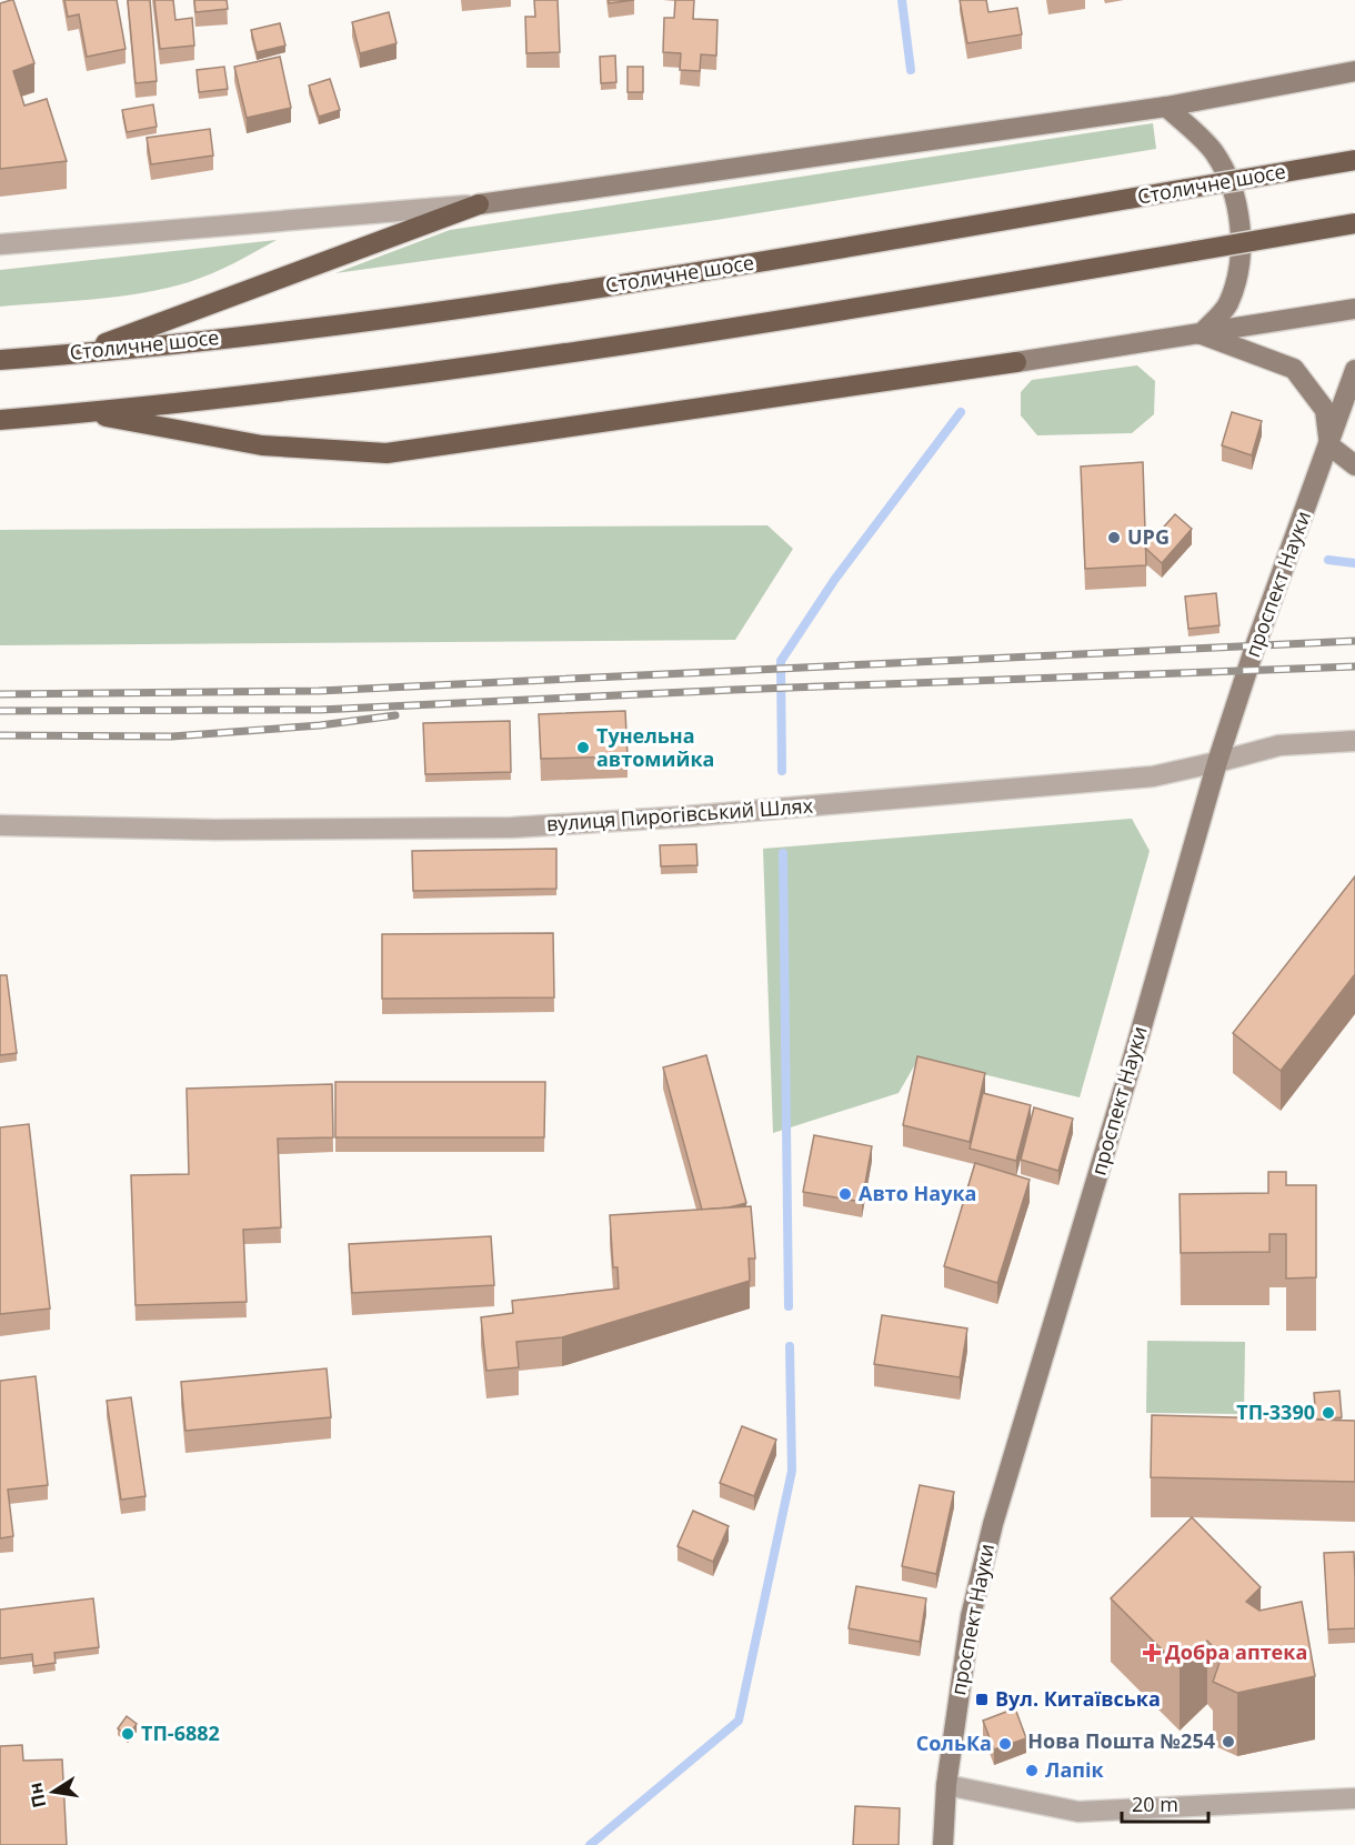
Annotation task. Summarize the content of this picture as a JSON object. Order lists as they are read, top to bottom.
{
  "streets": {
    "highway": ["Столичне шосе"],
    "main road": ["проспект Науки"],
    "street": ["вулиця Пирогівський Шлях"]
  },
  "crossings": [
    ["проспект Науки", "вулиця Пирогівський Шлях"]
  ],
  "places": {
    "other": [
      "UPG",
      "Тунельна автомийка",
      "Авто Наука",
      "ТП-3390",
      "ТП-6882",
      "Нова Пошта №254",
      "СольКа",
      "Лапік"
    ],
    "health": ["Добра аптека"],
    "transit": ["Вул. Китаївська"]
  },
  "scale_bar": "20 m",
  "north": "left"
}
